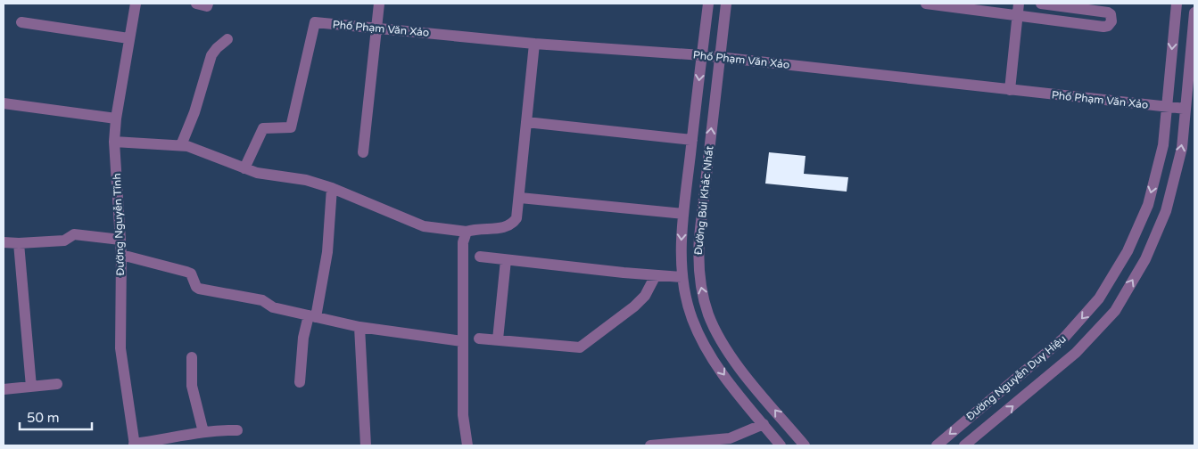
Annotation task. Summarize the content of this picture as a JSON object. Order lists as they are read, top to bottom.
{
  "streets": {
    "street": [
      "Phố Phạm Văn Xảo",
      "Đường Bùi Khắc Nhất",
      "Đường Nguyễn Tĩnh",
      "Đường Nguyễn Duy Hiệu"
    ]
  },
  "crossings": [
    ["Phố Phạm Văn Xảo", "Đường Bùi Khắc Nhất"],
    ["Phố Phạm Văn Xảo", "Đường Nguyễn Duy Hiệu"]
  ],
  "scale_bar": "50 m"
}
